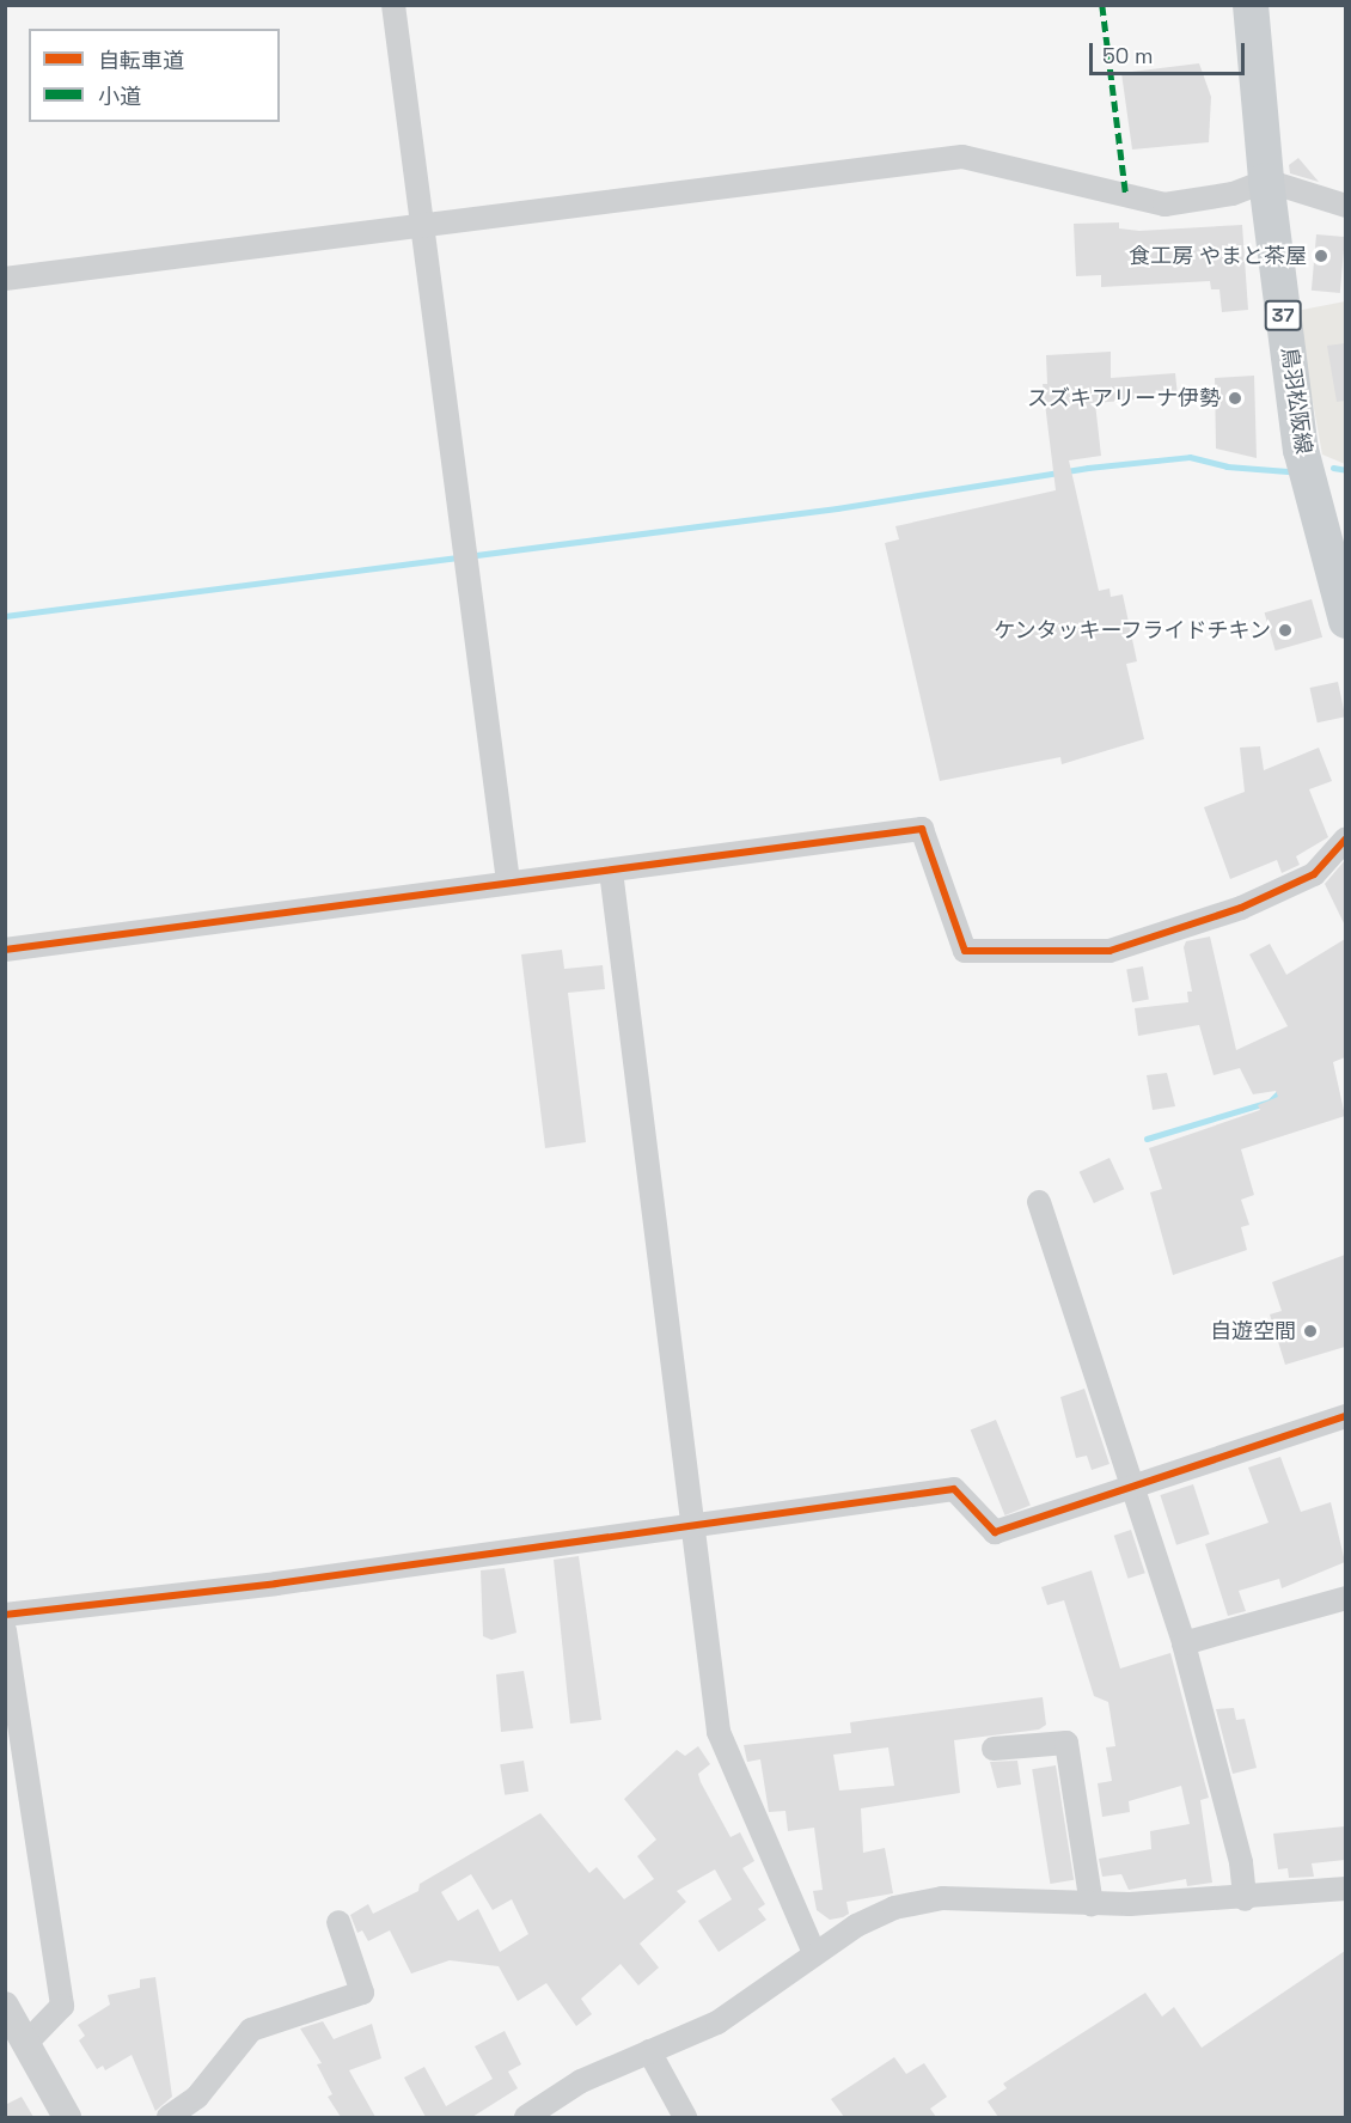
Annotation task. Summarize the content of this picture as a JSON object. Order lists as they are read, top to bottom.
{
  "streets": {
    "main road": ["37", "鳥羽松阪線"]
  },
  "places": [
    "食工房 やまと茶屋",
    "スズキアリーナ伊勢",
    "ケンタッキーフライドチキン",
    "自遊空間"
  ],
  "legend": ["自転車道", "小道"],
  "scale_bar": "50 m"
}
